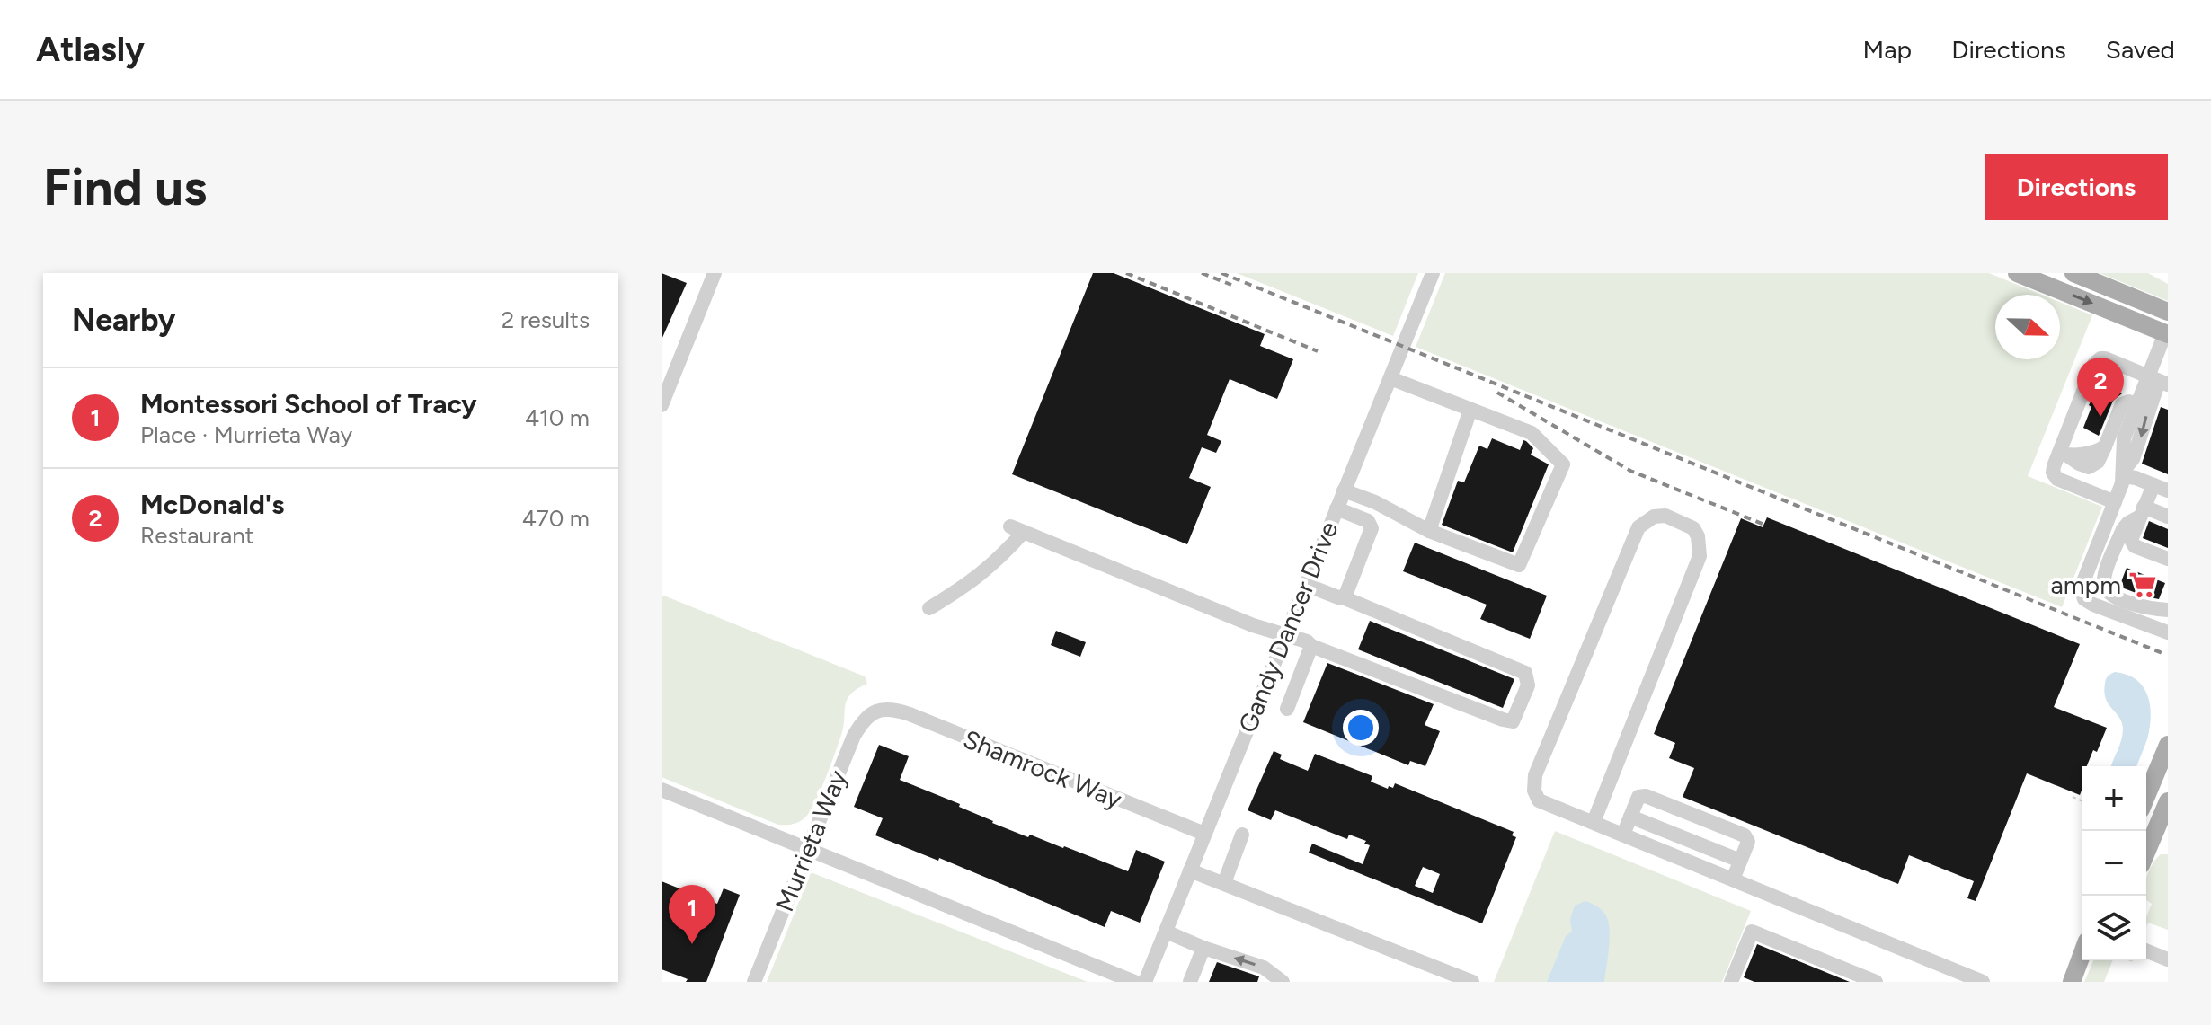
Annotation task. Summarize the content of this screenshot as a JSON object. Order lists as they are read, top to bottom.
{
  "streets": {
    "street": ["Gandy Dancer Drive", "Shamrock Way", "Murrieta Way"]
  },
  "crossings": [
    ["Gandy Dancer Drive", "Shamrock Way"],
    ["Shamrock Way", "Murrieta Way"]
  ],
  "places": {
    "supermarket": ["ampm"]
  },
  "north": "right",
  "page": {
    "header": "Atlasly",
    "nav": ["Map", "Directions", "Saved"],
    "buttons": "Directions",
    "title": "Find us",
    "heading": ["Nearby", "2 results"],
    "pins": ["2", "1"],
    "list": [
      {
        "mark": "1",
        "name": "Montessori School of Tracy",
        "note": "Place · Murrieta Way",
        "value": "410 m"
      },
      {
        "mark": "2",
        "name": "McDonald's",
        "note": "Restaurant",
        "value": "470 m"
      }
    ],
    "map_buttons": ["+", "−"]
  }
}
